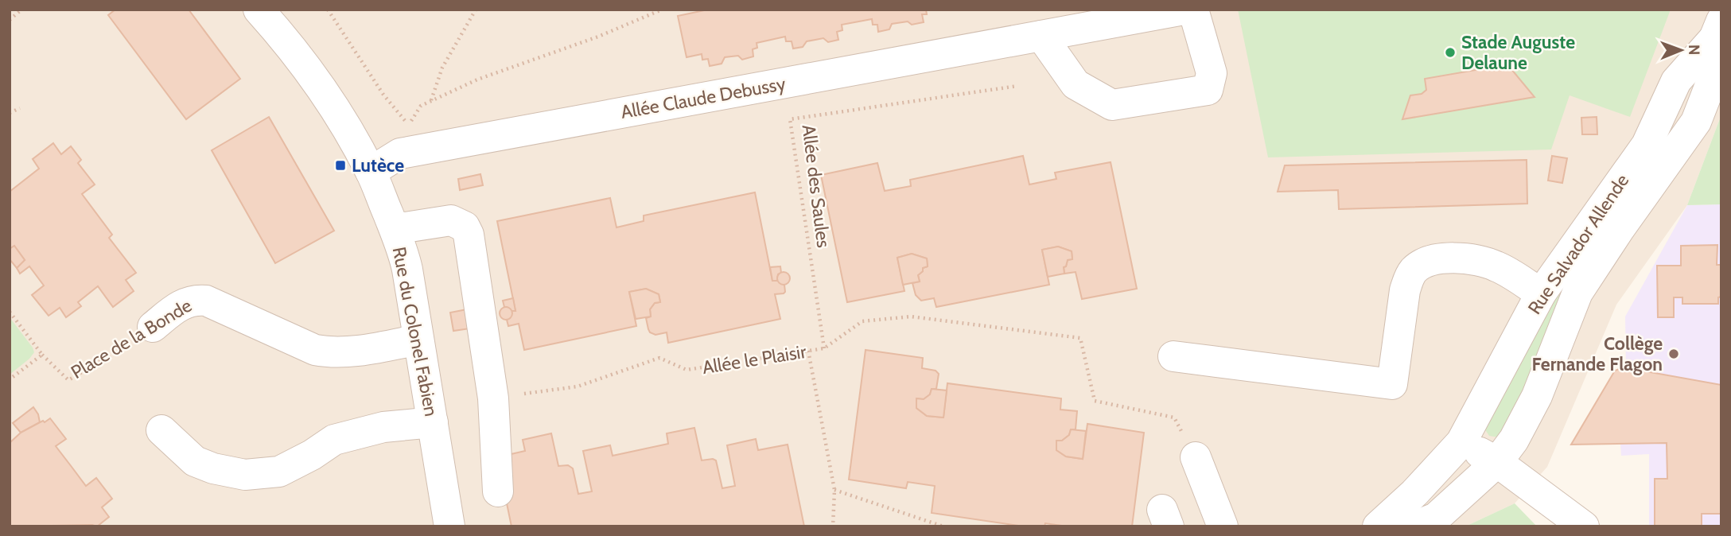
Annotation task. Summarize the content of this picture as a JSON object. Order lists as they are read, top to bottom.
{
  "streets": {
    "street": [
      "Allée Claude Debussy",
      "Rue Salvador Allende",
      "Rue du Colonel Fabien",
      "Place de la Bonde"
    ],
    "path": ["Allée des Saules", "Allée le Plaisir"]
  },
  "crossings": [
    ["Allée Claude Debussy", "Rue du Colonel Fabien"],
    ["Allée des Saules", "Allée le Plaisir"],
    ["Rue du Colonel Fabien", "Place de la Bonde"]
  ],
  "places": {
    "other": ["Stade Auguste Delaune", "Collège Fernande Flagon"],
    "transit": ["Lutèce"]
  },
  "north": "right"
}
